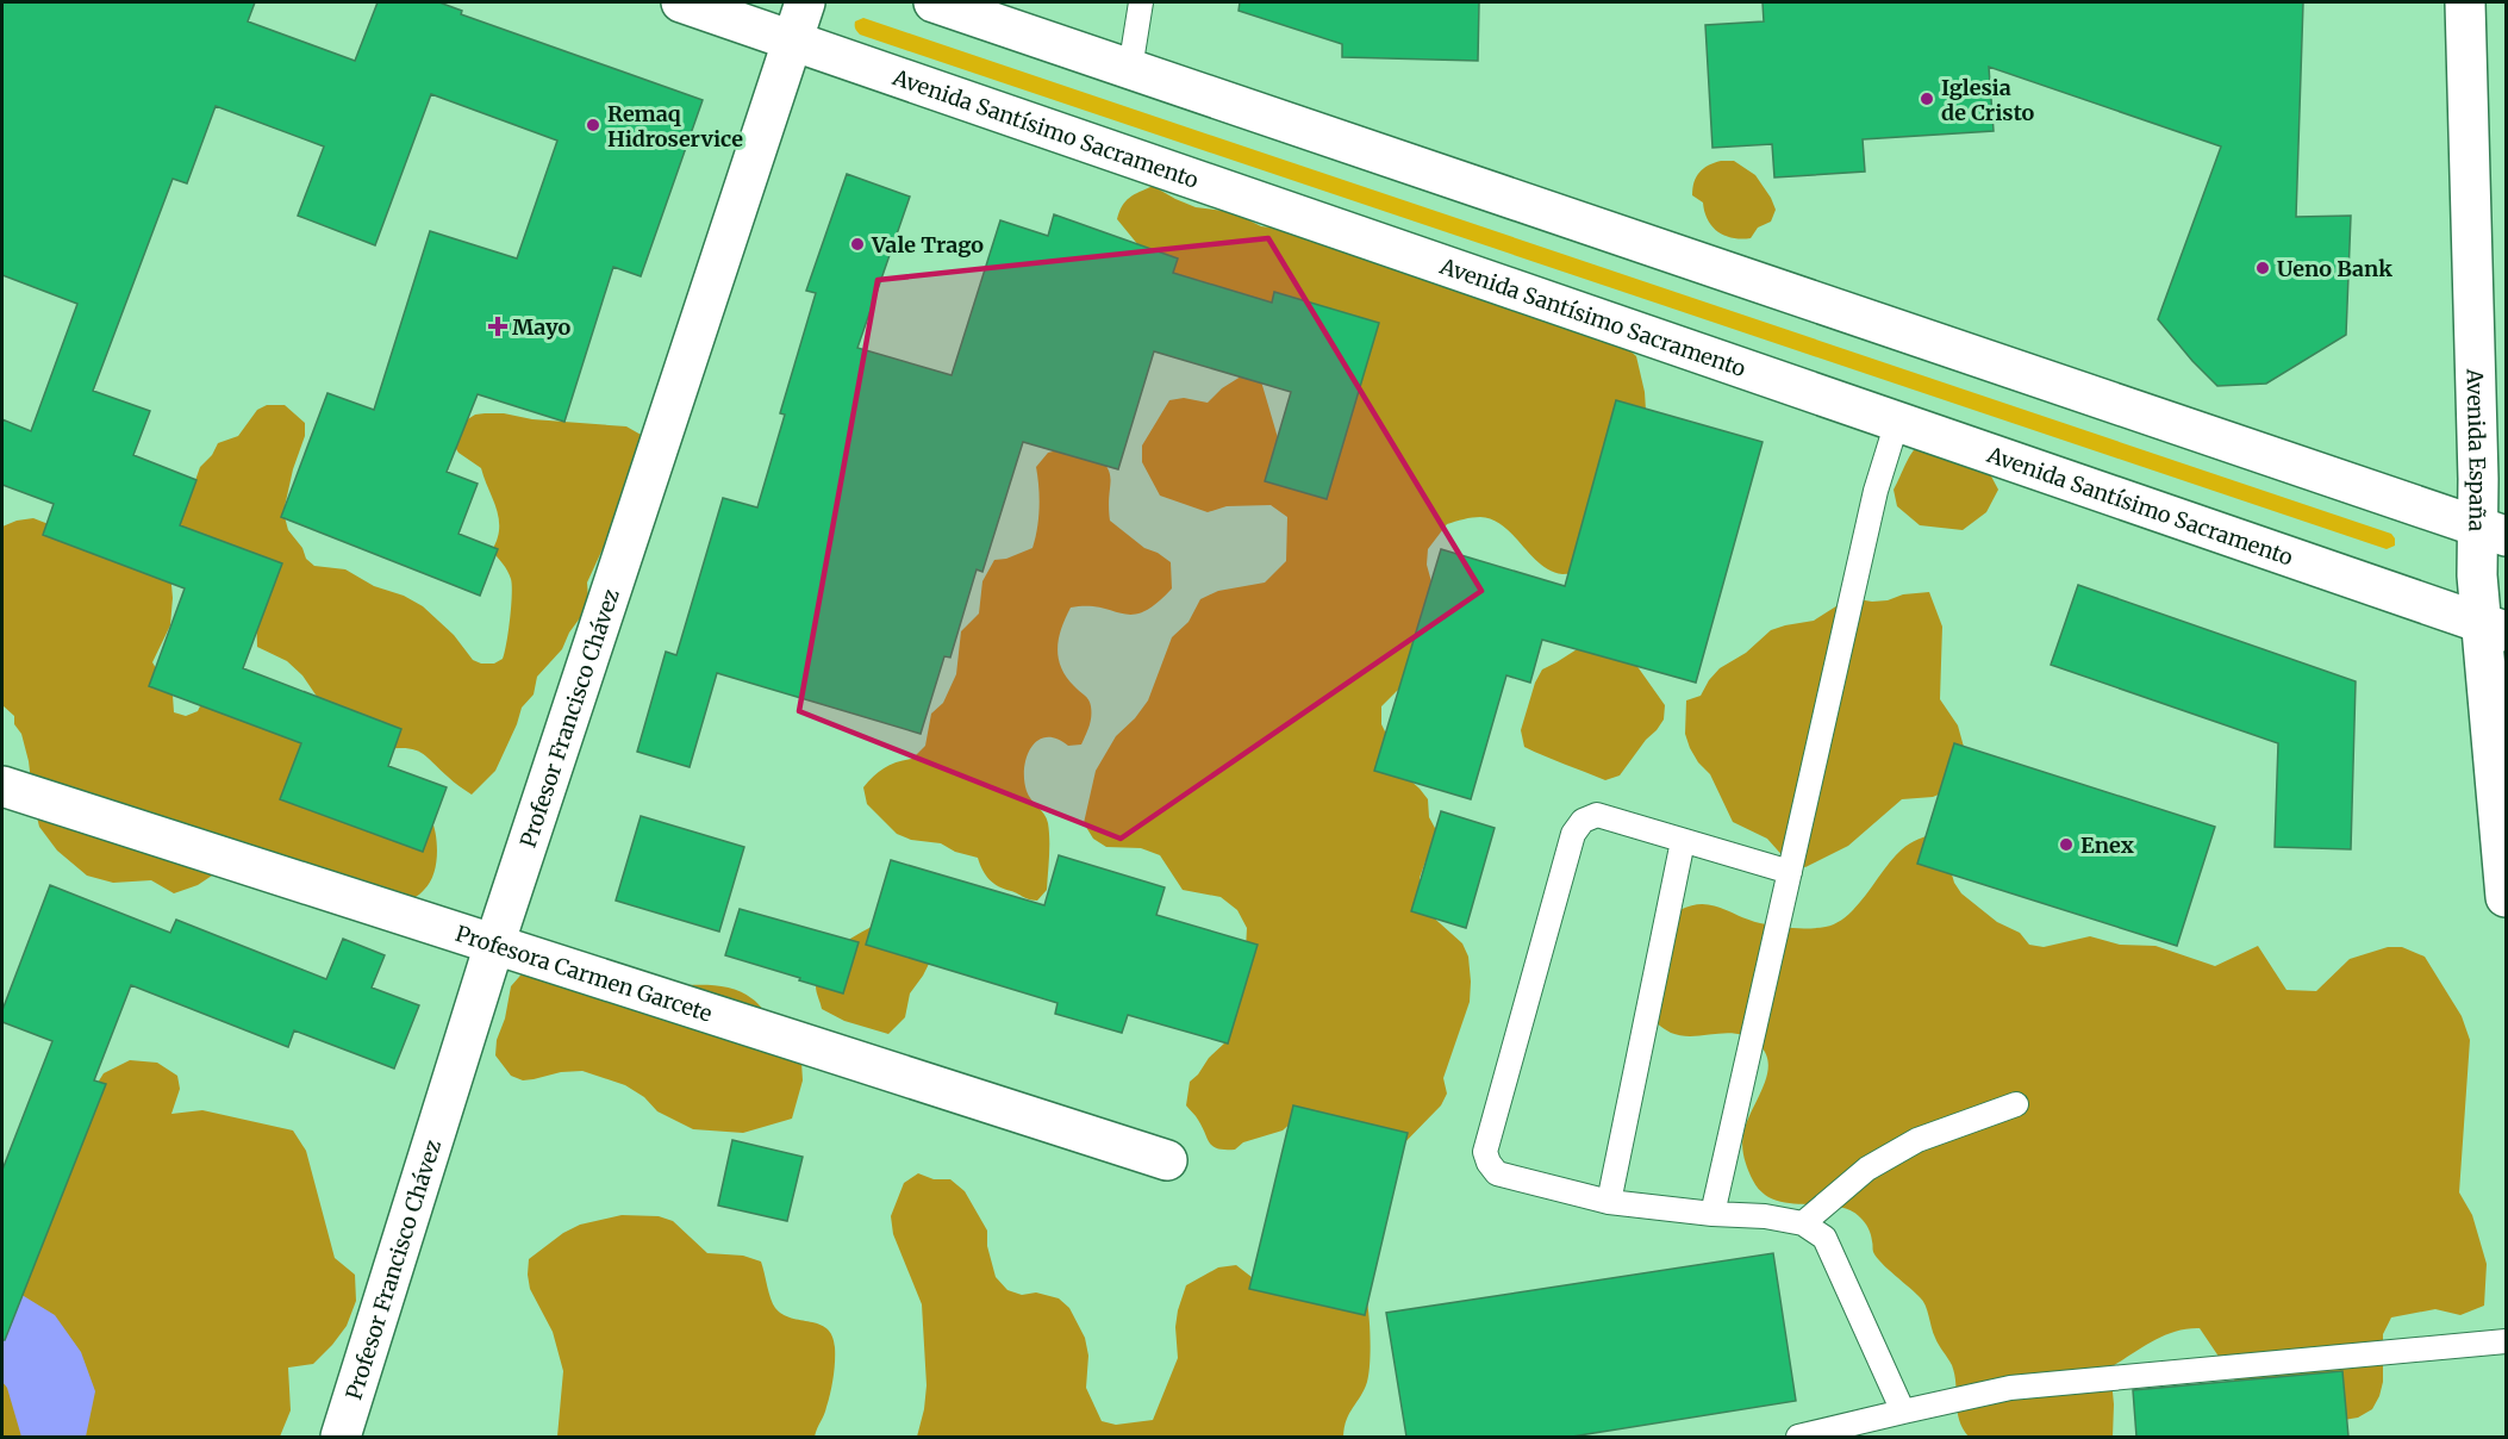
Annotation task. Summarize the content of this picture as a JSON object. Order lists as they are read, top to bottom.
{
  "streets": {
    "main road": [
      "Avenida Santísimo Sacramento",
      "Avenida España",
      "Profesor Francisco Chávez",
      "Profesora Carmen Garcete"
    ]
  },
  "crossings": [
    ["Avenida Santísimo Sacramento", "Avenida España"],
    ["Avenida Santísimo Sacramento", "Profesor Francisco Chávez"],
    ["Profesor Francisco Chávez", "Profesora Carmen Garcete"]
  ],
  "places": {
    "other": [
      "Iglesia de Cristo",
      "Remaq Hidroservice",
      "Vale Trago",
      "Ueno Bank",
      "Enex"
    ],
    "health": ["Mayo"]
  }
}
